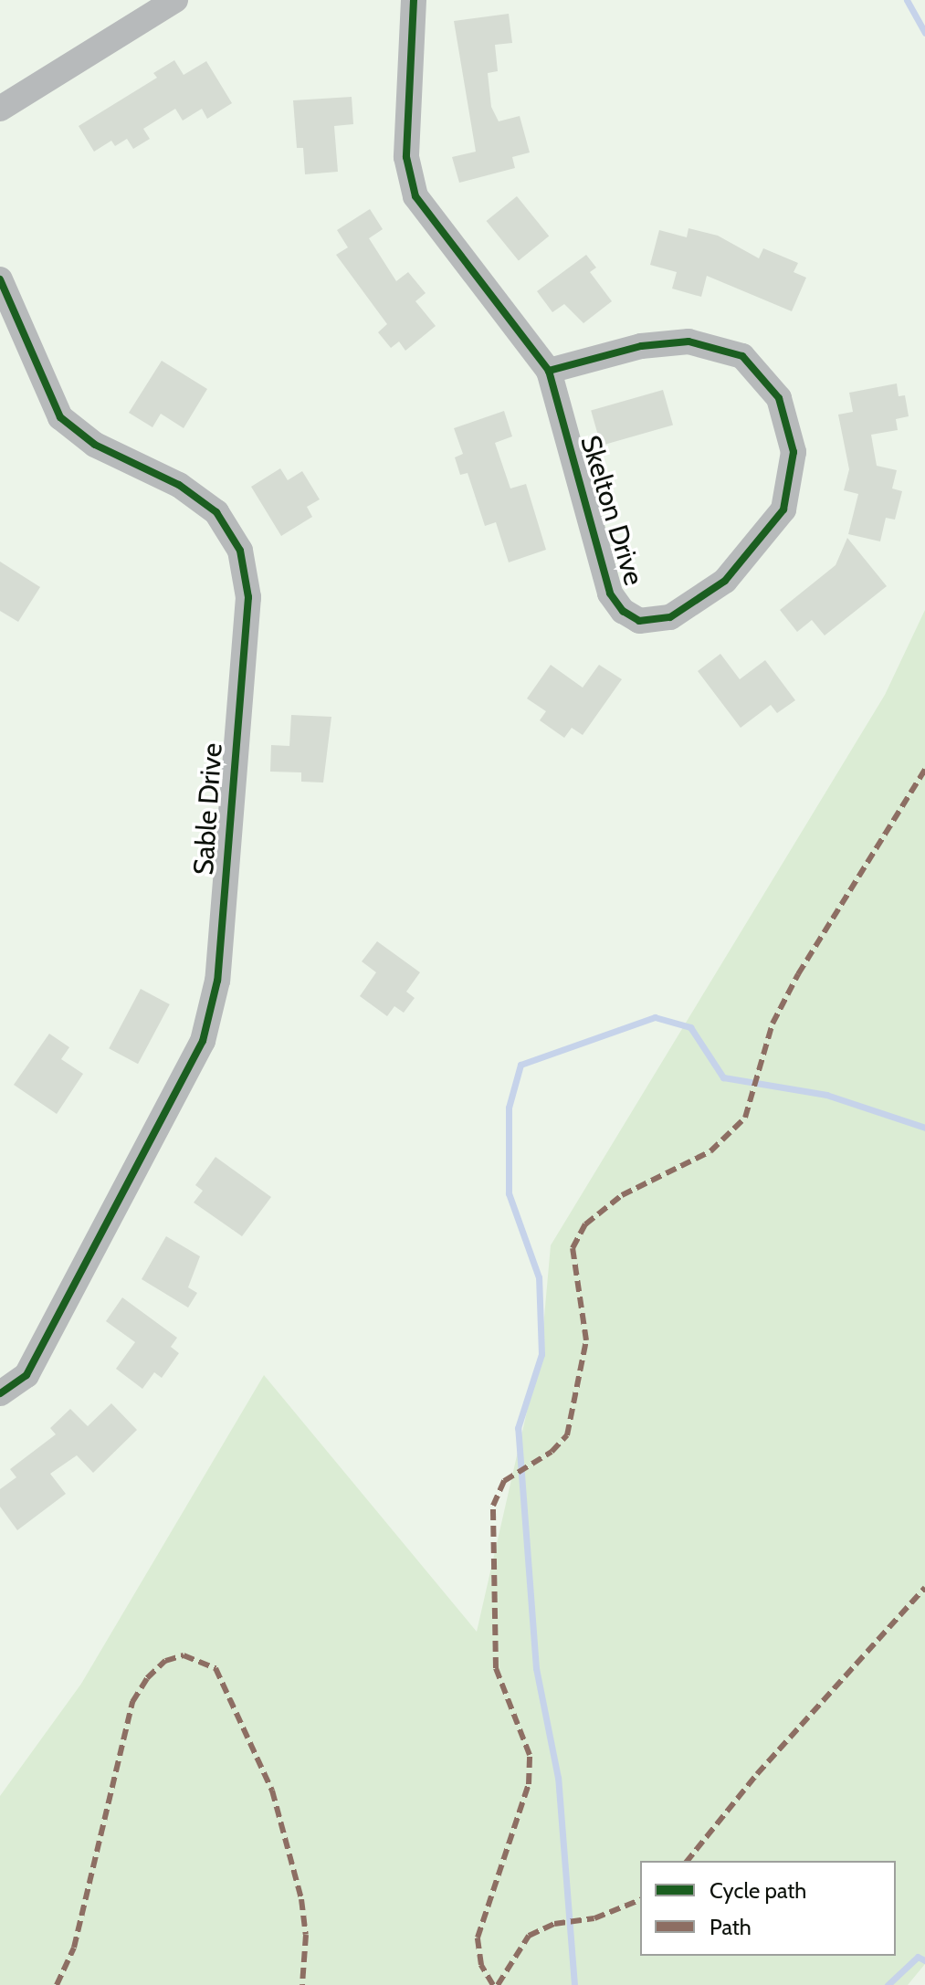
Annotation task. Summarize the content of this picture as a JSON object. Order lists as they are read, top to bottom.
{
  "streets": {
    "street": ["Skelton Drive", "Sable Drive"]
  },
  "legend": ["Cycle path", "Path"]
}
